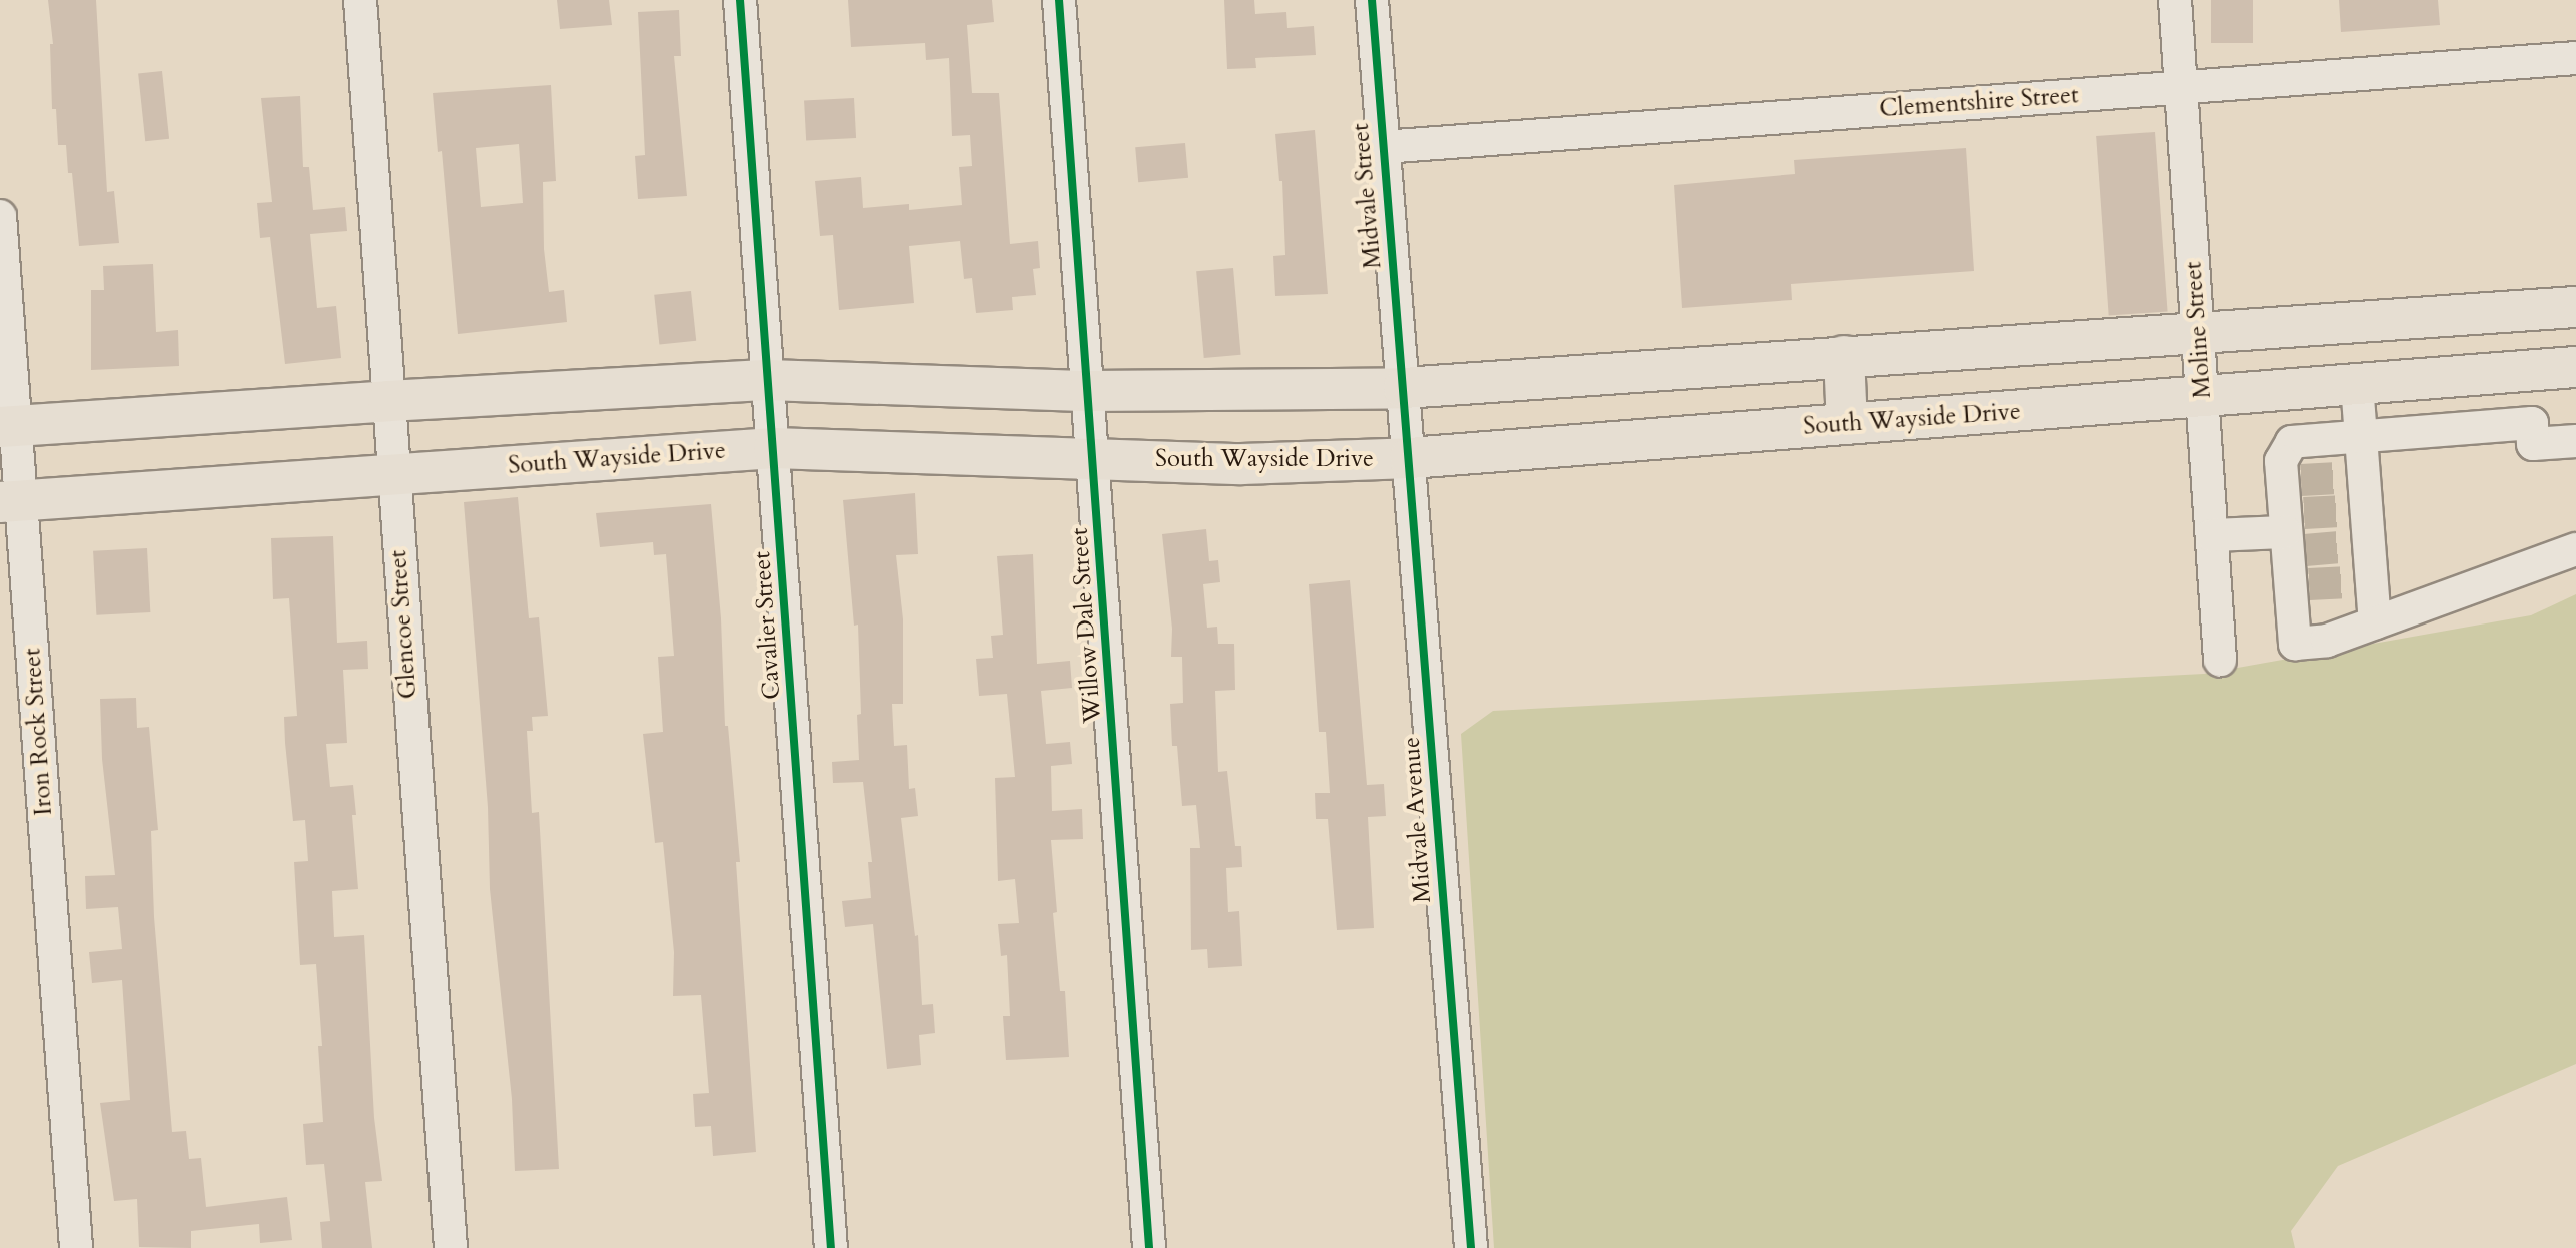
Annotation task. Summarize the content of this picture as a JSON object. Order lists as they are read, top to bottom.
{
  "streets": {
    "main road": ["South Wayside Drive"],
    "street": [
      "Clementshire Street",
      "Midvale Street",
      "Moline Street",
      "Glencoe Street",
      "Cavalier Street",
      "Willow Dale Street",
      "Iron Rock Street",
      "Midvale Avenue"
    ]
  },
  "crossings": [
    ["Clementshire Street", "Midvale Street"],
    ["Clementshire Street", "Moline Street"],
    ["Midvale Street", "Midvale Avenue"],
    ["Moline Street", "South Wayside Drive"],
    ["South Wayside Drive", "Glencoe Street"],
    ["South Wayside Drive", "Cavalier Street"],
    ["South Wayside Drive", "Willow Dale Street"],
    ["South Wayside Drive", "Iron Rock Street"],
    ["South Wayside Drive", "Midvale Avenue"]
  ]
}
